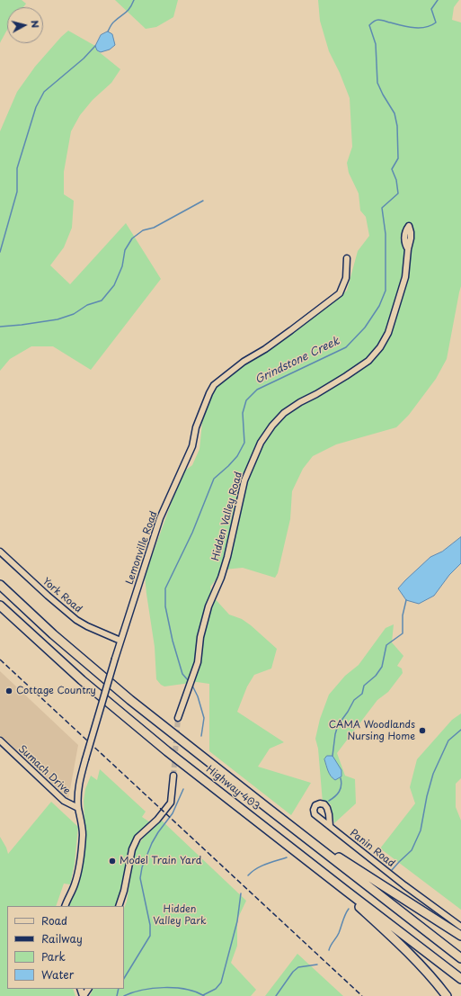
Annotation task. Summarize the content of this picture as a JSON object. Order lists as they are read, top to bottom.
{
  "streets": {
    "highway": ["Highway 403"],
    "street": [
      "Hidden Valley Road",
      "Lemonville Road",
      "York Road",
      "Sumach Drive",
      "Panin Road"
    ]
  },
  "crossings": [
    ["Lemonville Road", "York Road"],
    ["Lemonville Road", "Sumach Drive"]
  ],
  "water": ["Grindstone Creek"],
  "parks": ["Hidden Valley Park"],
  "places": ["Cottage Country", "CAMA Woodlands Nursing Home", "Model Train Yard"],
  "legend": [
    "Road",
    "Railway",
    "Park",
    "Water"
  ],
  "north": "right"
}
